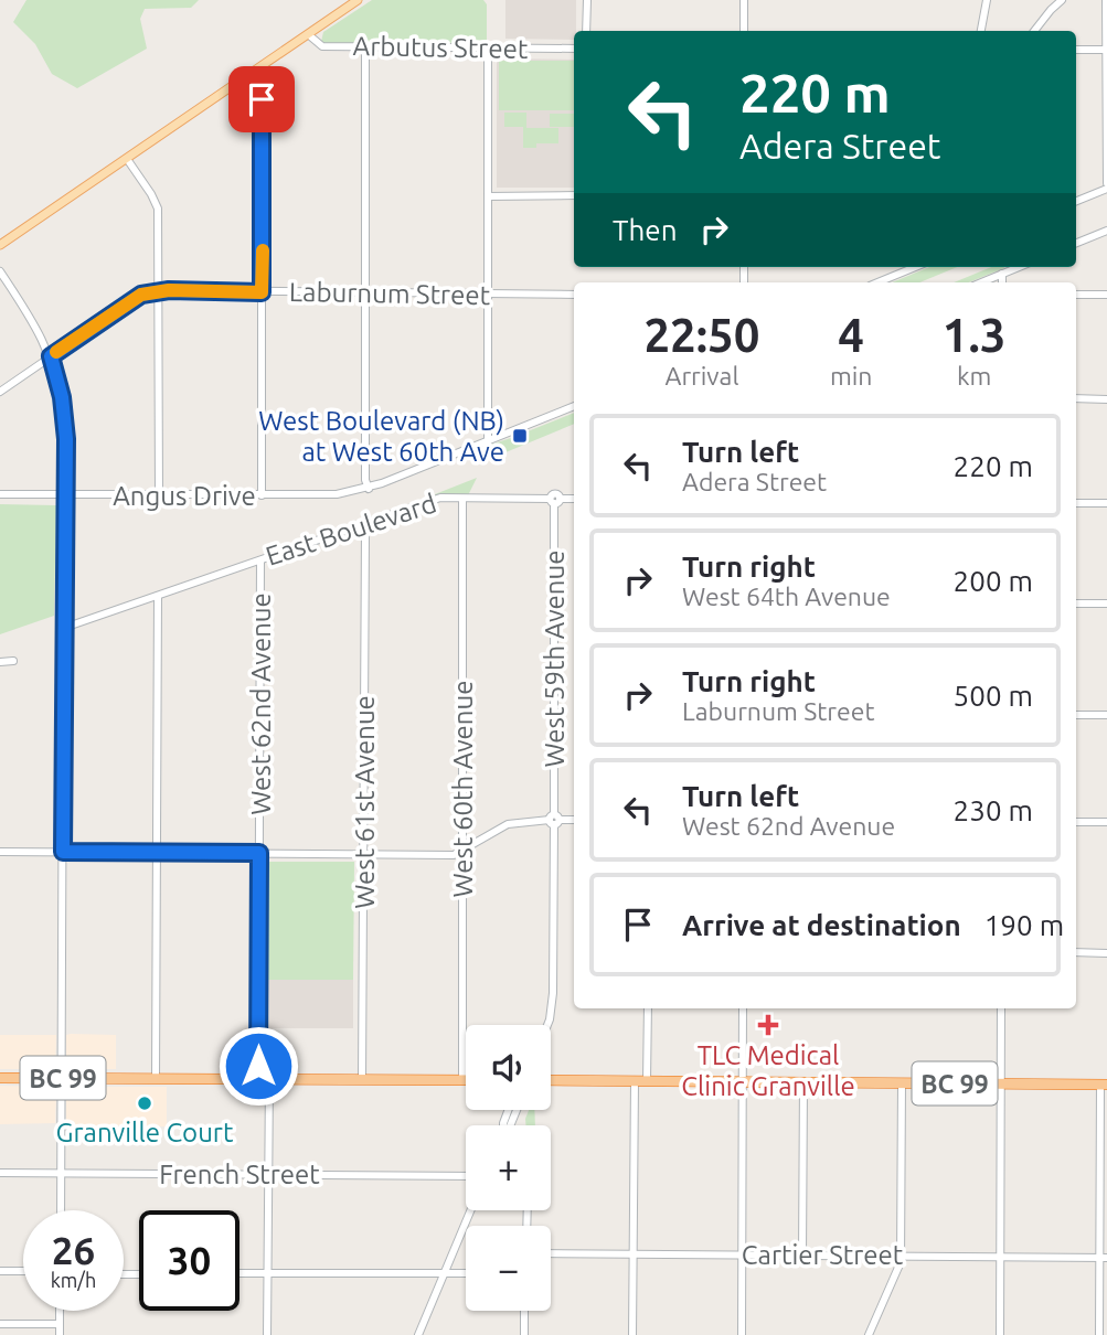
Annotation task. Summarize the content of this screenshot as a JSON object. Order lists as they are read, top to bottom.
{
  "streets": {
    "highway": ["BC 99"],
    "street": [
      "Arbutus Street",
      "Laburnum Street",
      "Angus Drive",
      "East Boulevard",
      "West 59th Avenue",
      "West 62nd Avenue",
      "West 60th Avenue",
      "West 61st Avenue",
      "French Street",
      "Cartier Street"
    ]
  },
  "crossings": [
    ["East Boulevard", "West 62nd Avenue"],
    ["East Boulevard", "West 60th Avenue"],
    ["East Boulevard", "West 61st Avenue"],
    ["West 62nd Avenue", "BC 99"],
    ["West 62nd Avenue", "French Street"],
    ["West 60th Avenue", "BC 99"],
    ["West 61st Avenue", "BC 99"]
  ],
  "places": {
    "transit": ["West Boulevard (NB) at West 60th Ave"],
    "health": ["TLC Medical Clinic Granville"],
    "other": ["Granville Court"]
  },
  "page": {
    "turn": ["220 m", "Adera Street"],
    "then": "Then",
    "eta": [
      "22:50",
      "Arrival",
      "4",
      "min",
      "1.3",
      "km"
    ],
    "list": [
      {
        "name": "Turn left",
        "note": "Adera Street",
        "value": "220 m"
      },
      {
        "name": "Turn right",
        "note": "West 64th Avenue",
        "value": "200 m"
      },
      {
        "name": "Turn right",
        "note": "Laburnum Street",
        "value": "500 m"
      },
      {
        "name": "Turn left",
        "note": "West 62nd Avenue",
        "value": "230 m"
      },
      {
        "name": "Arrive at destination",
        "value": "190 m"
      }
    ],
    "map_buttons": ["+", "−"],
    "speed": "26 km/h",
    "limit": "30"
  }
}
